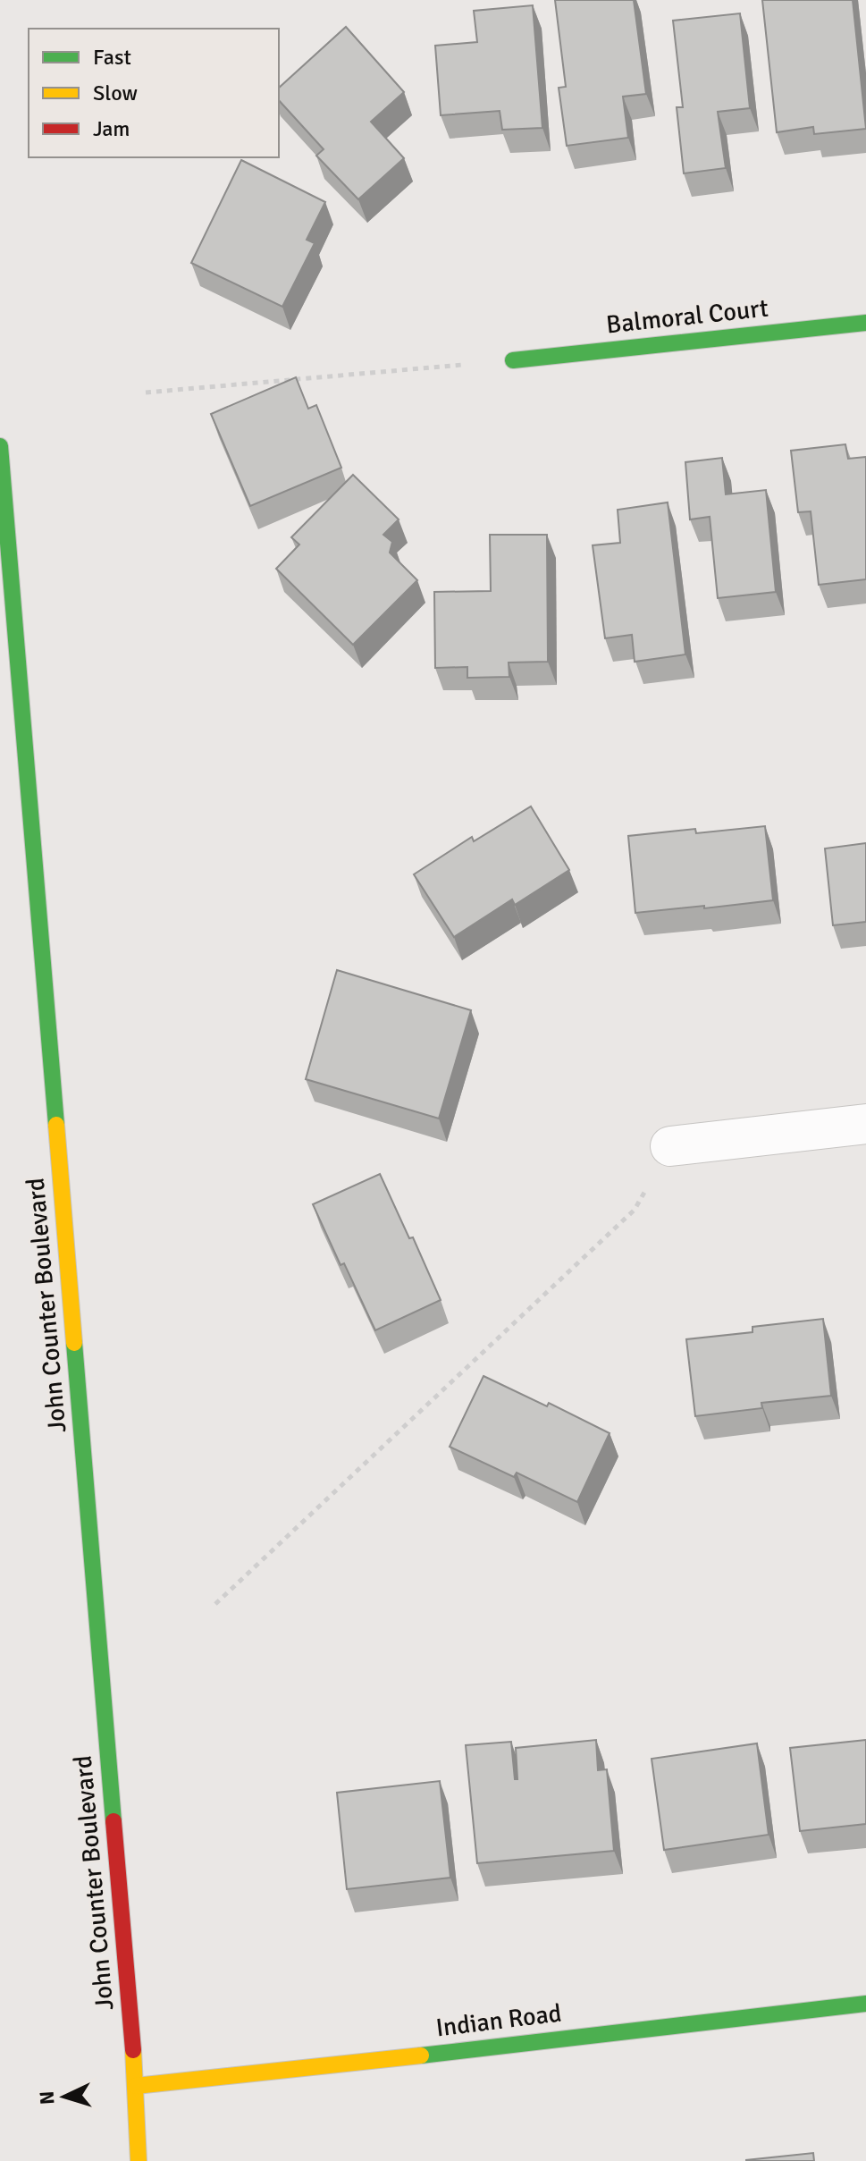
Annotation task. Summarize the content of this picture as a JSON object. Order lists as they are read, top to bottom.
{
  "streets": {
    "main road": ["Balmoral Court", "John Counter Boulevard", "Indian Road"]
  },
  "crossings": [
    ["John Counter Boulevard", "Indian Road"]
  ],
  "legend": ["Fast", "Slow", "Jam"],
  "north": "left"
}
